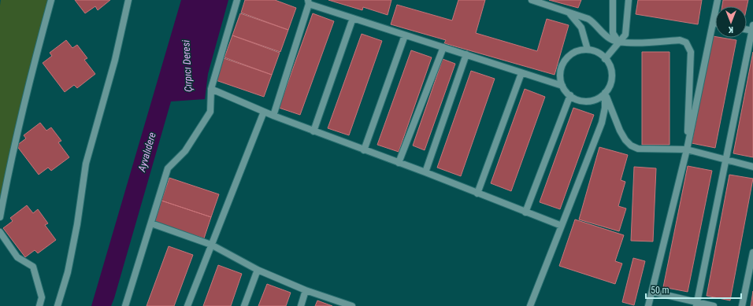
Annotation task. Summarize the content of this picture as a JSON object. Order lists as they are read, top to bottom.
{
  "water": ["Çırpıcı Deresi", "Ayvalıdere"],
  "scale_bar": "50 m",
  "north": "bottom"
}
